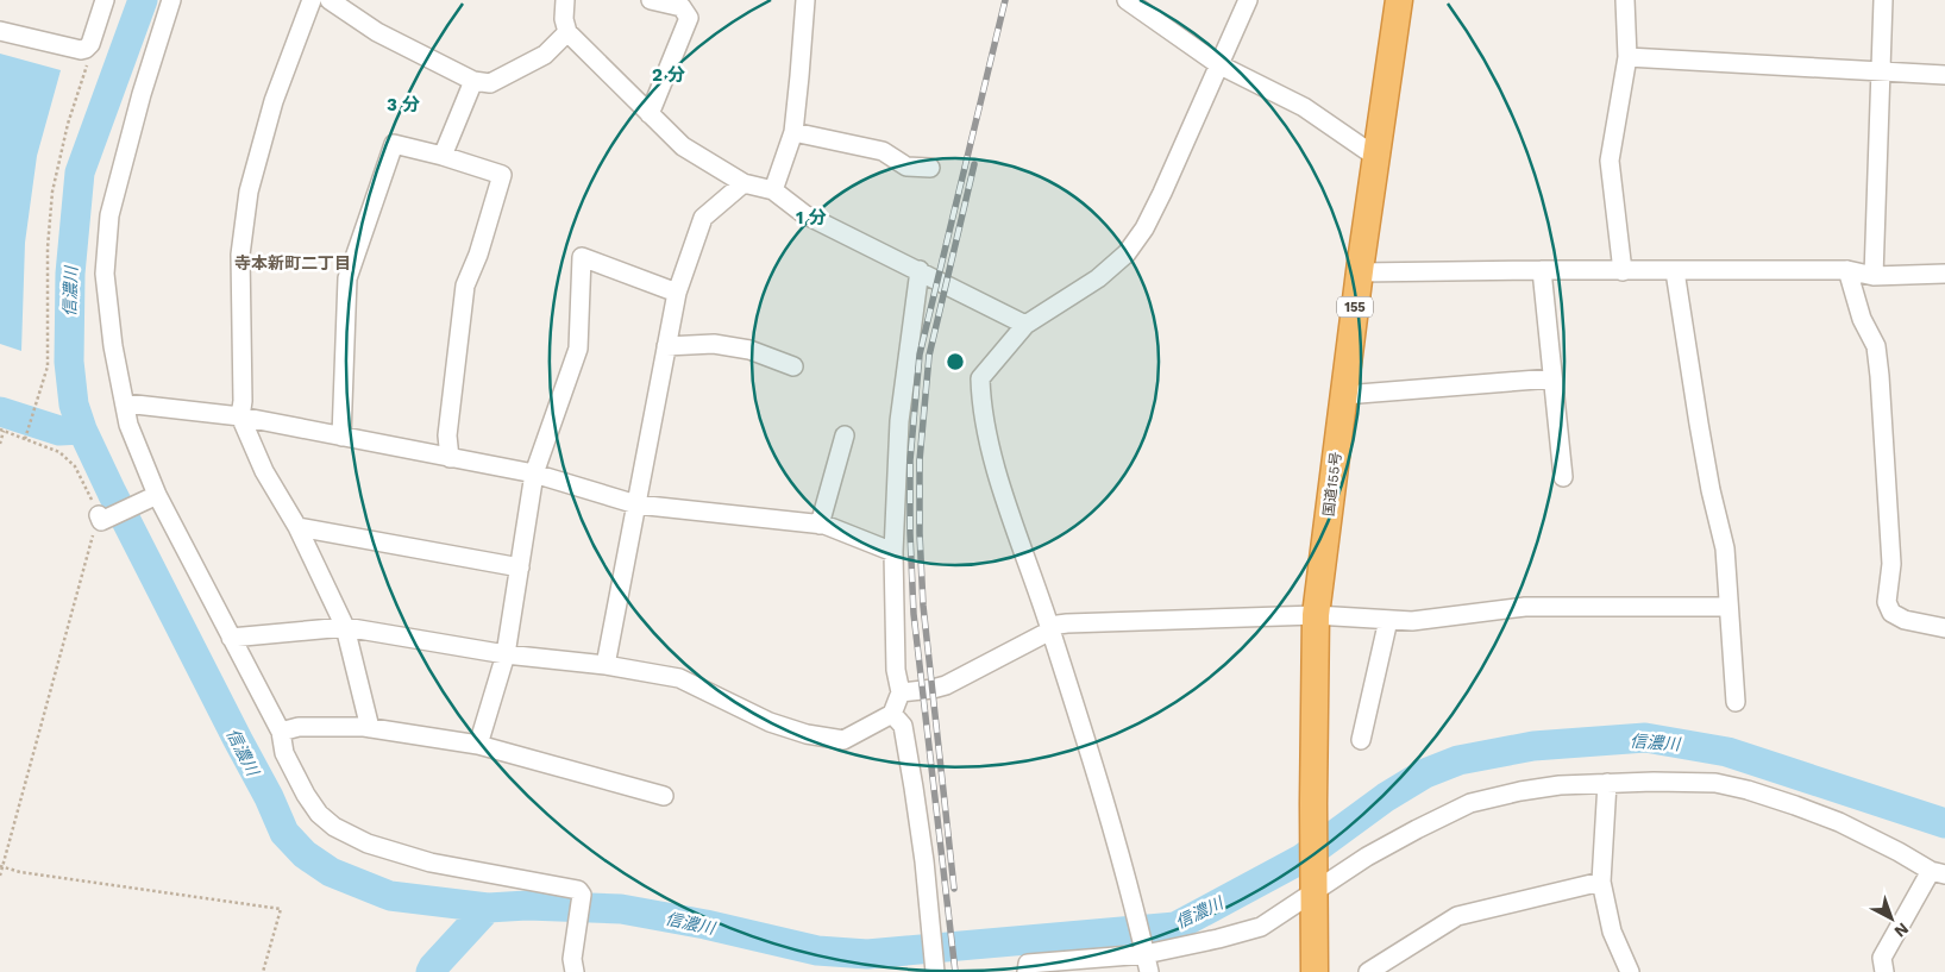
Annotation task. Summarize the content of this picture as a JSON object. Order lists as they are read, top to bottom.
{
  "streets": {
    "highway": ["155", "国道155号"]
  },
  "districts": ["寺本新町二丁目"],
  "water": ["信濃川"],
  "north": "bottom right",
  "rings": ["2 分", "3 分", "1 分"]
}
